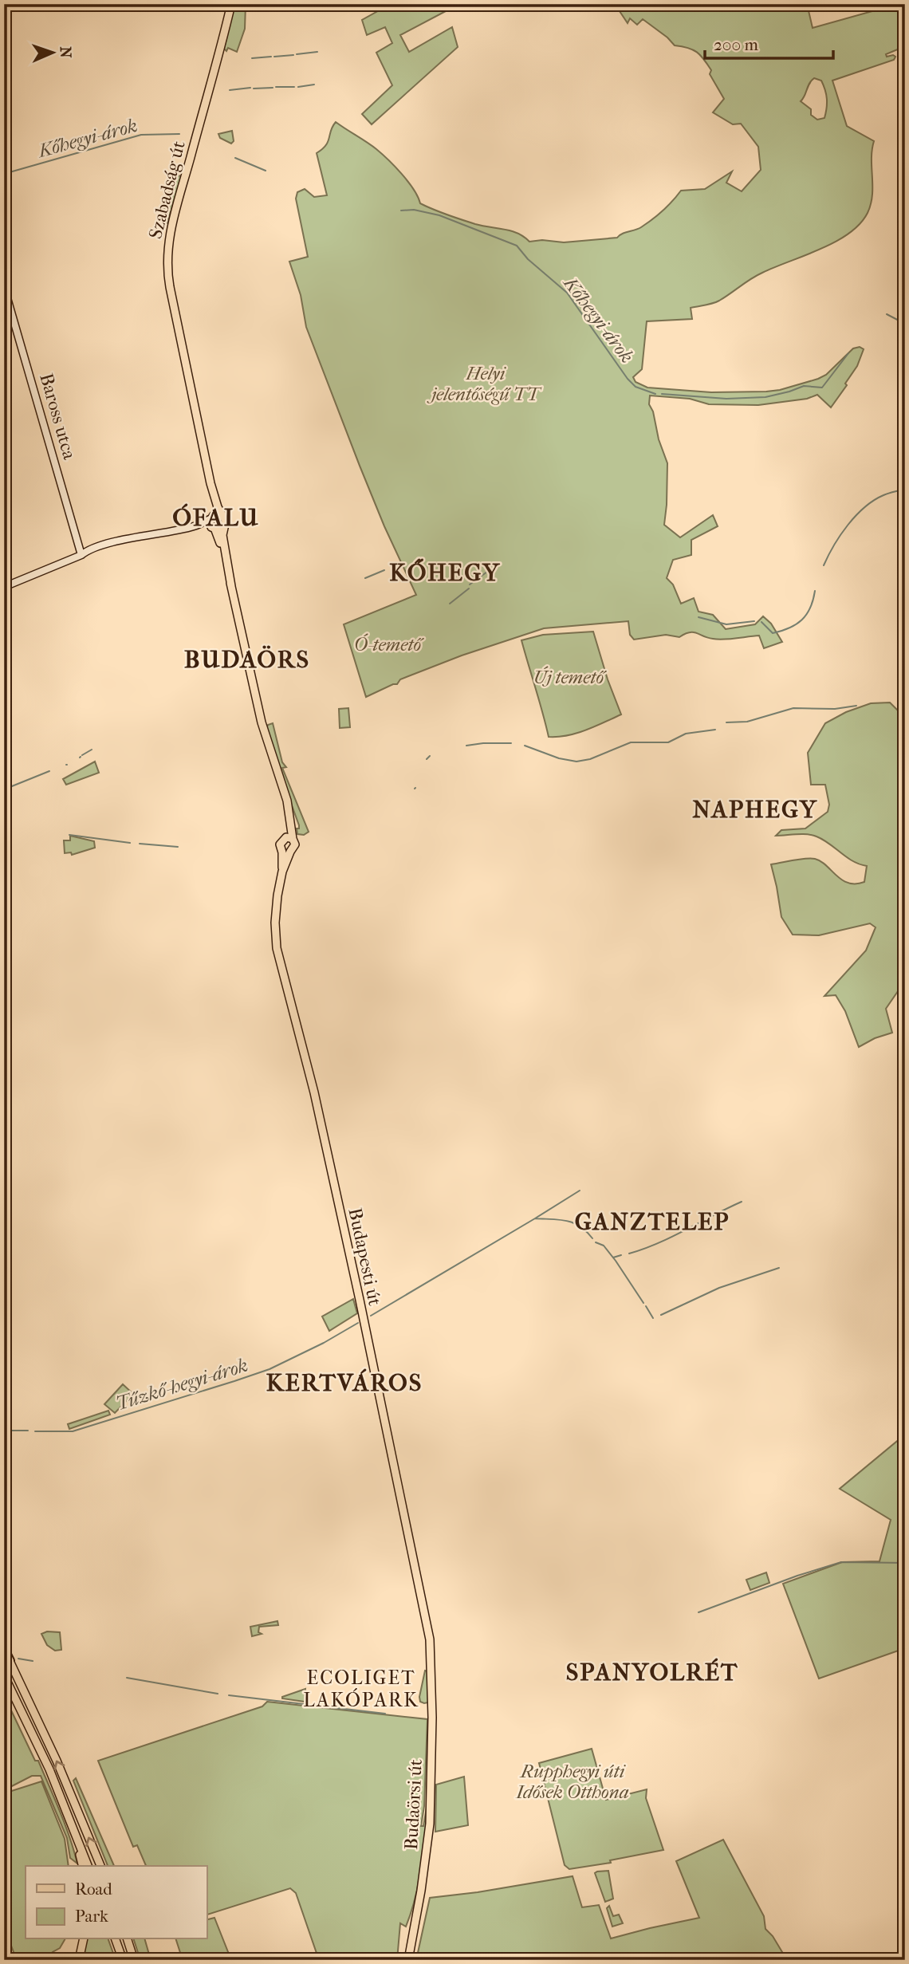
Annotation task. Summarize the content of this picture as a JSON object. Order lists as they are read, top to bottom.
{
  "streets": {
    "main road": ["Szabadság út", "Budapesti út", "Budaörsi út"],
    "street": ["Baross utca"]
  },
  "crossings": [
    ["Budapesti út", "Budaörsi út"]
  ],
  "districts": [
    "ÓFALU",
    "KŐHEGY",
    "BUDAÖRS",
    "NAPHEGY",
    "GANZTELEP",
    "KERTVÁROS",
    "SPANYOLRÉT",
    "ECOLIGET LAKÓPARK"
  ],
  "water": ["Kőhegyi-árok", "Tűzkő-hegyi-árok"],
  "parks": [
    "Helyi jelentőségű TT",
    "Ó-temető",
    "Új temető",
    "Rupphegyi úti Idősek Otthona"
  ],
  "legend": ["Road", "Park"],
  "scale_bar": "200 m",
  "north": "right"
}
